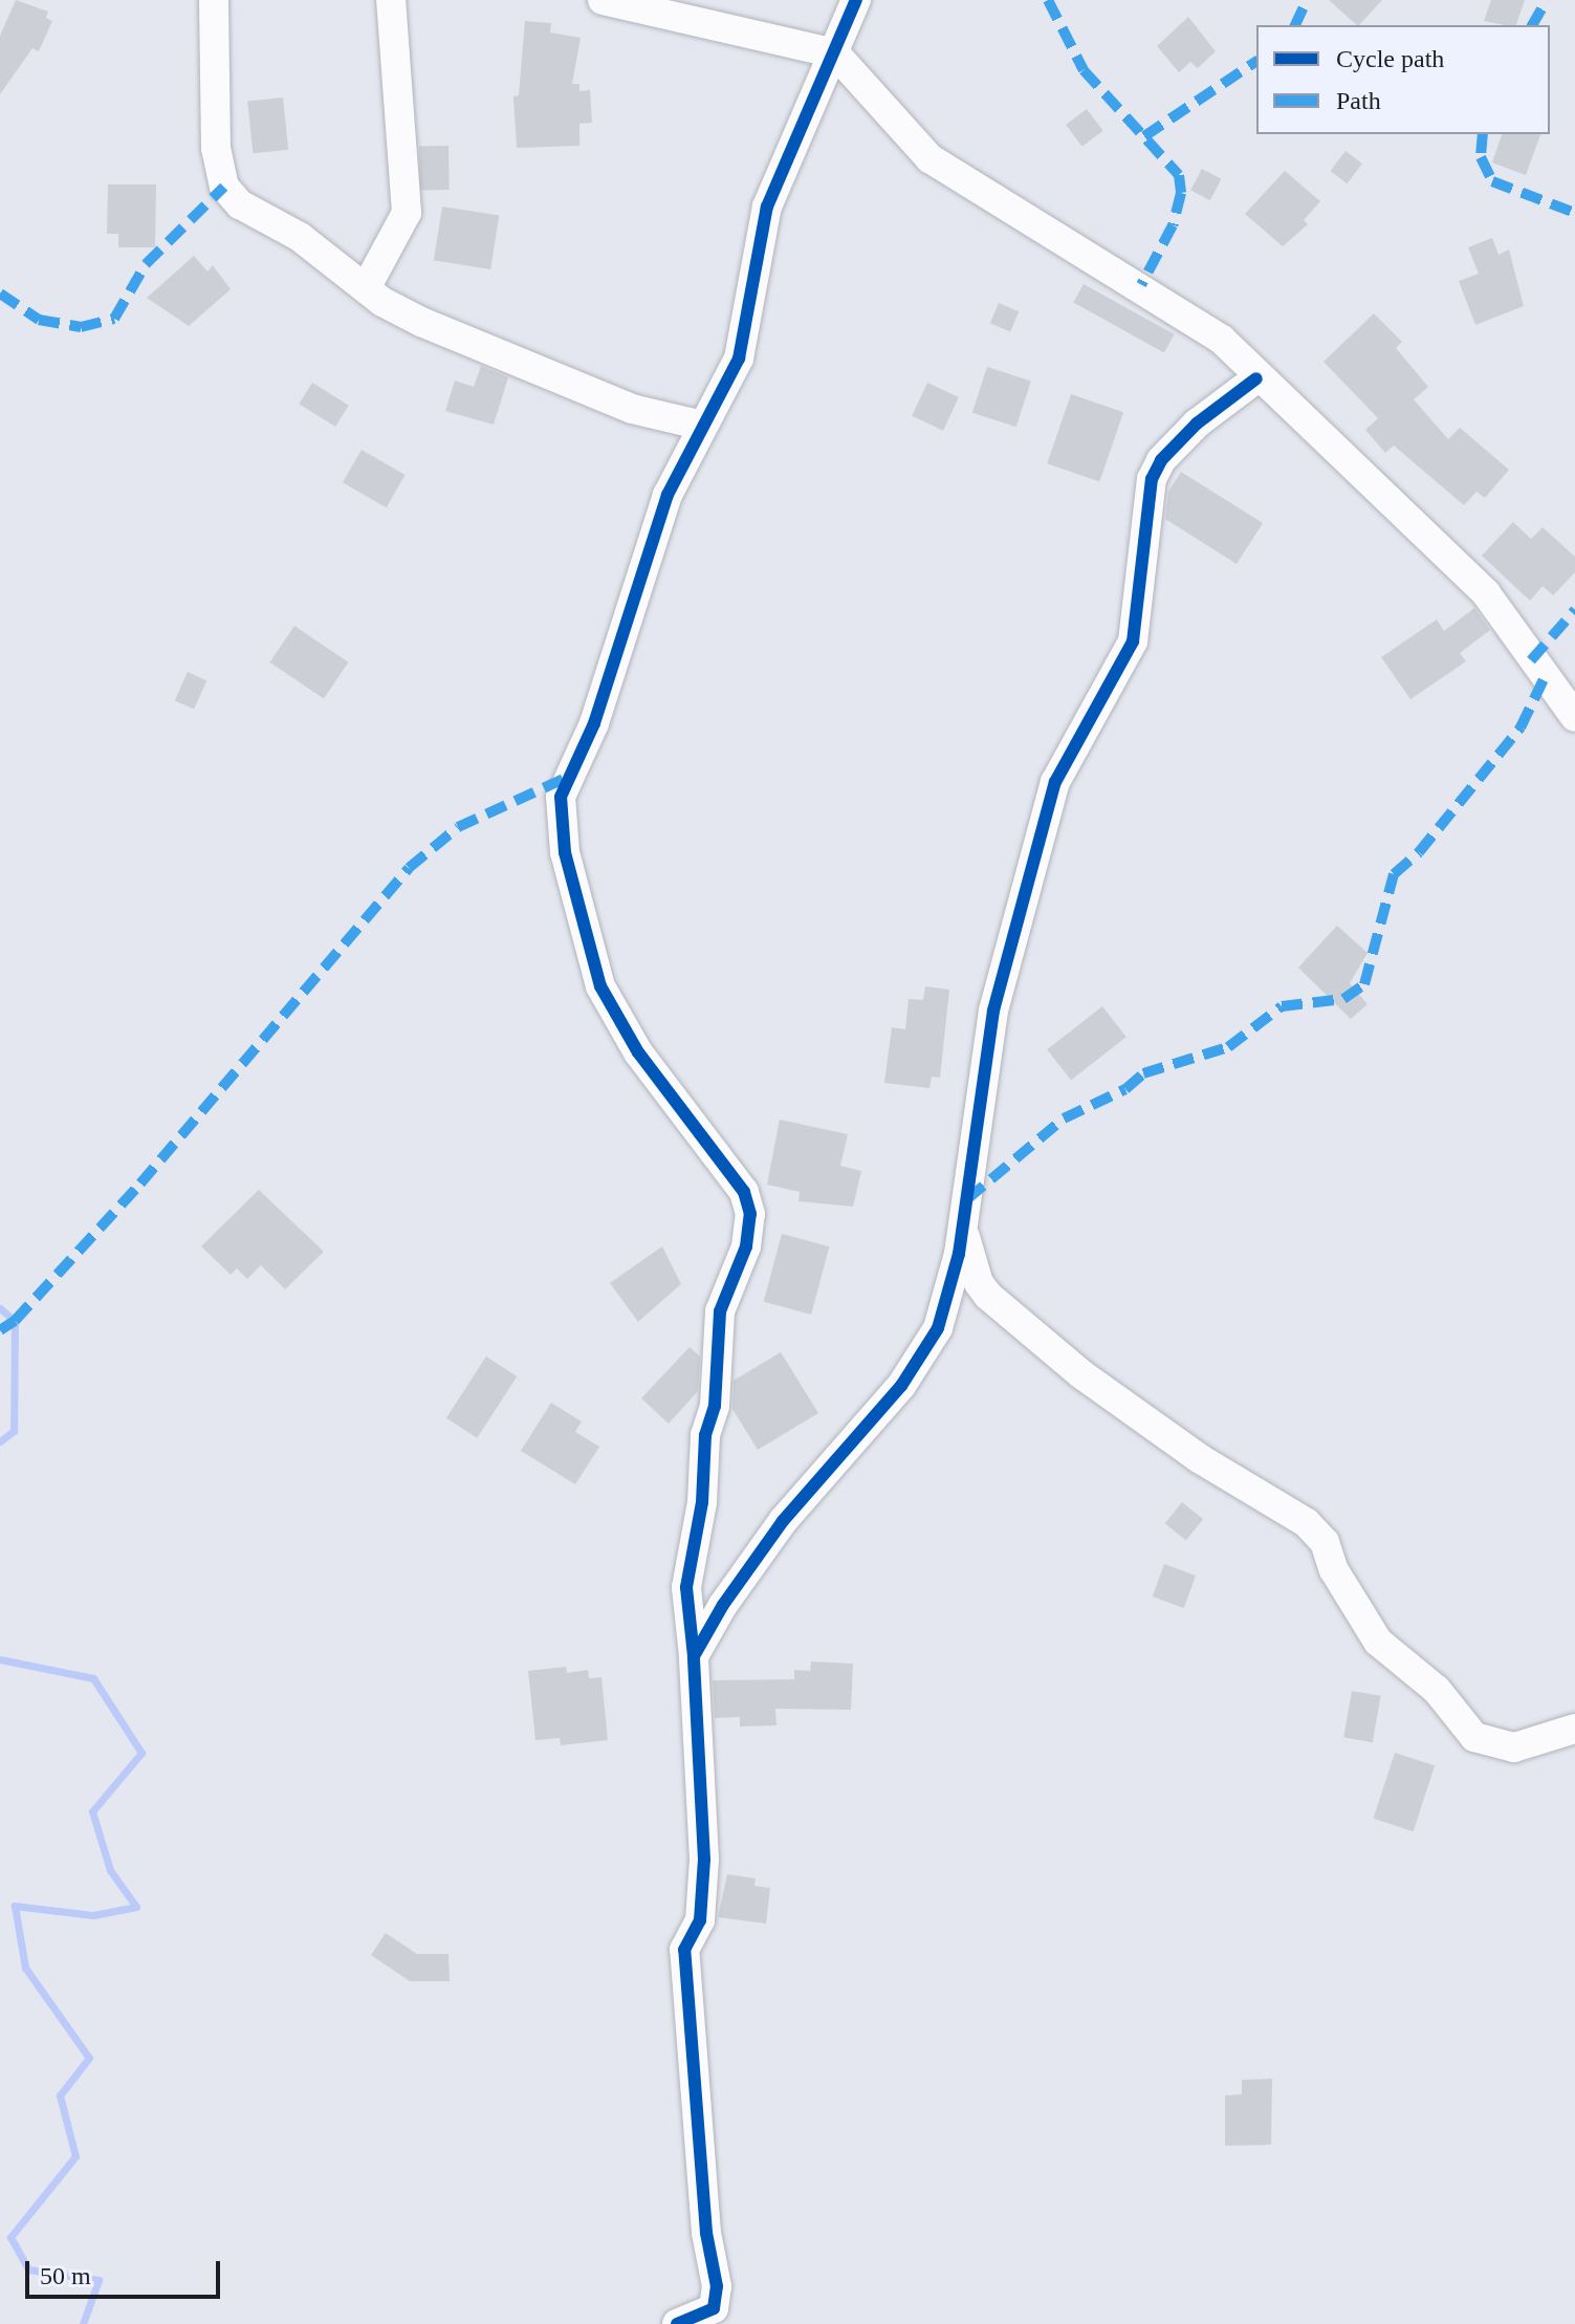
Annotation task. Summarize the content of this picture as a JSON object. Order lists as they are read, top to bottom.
{
  "legend": ["Cycle path", "Path"],
  "scale_bar": "50 m"
}
